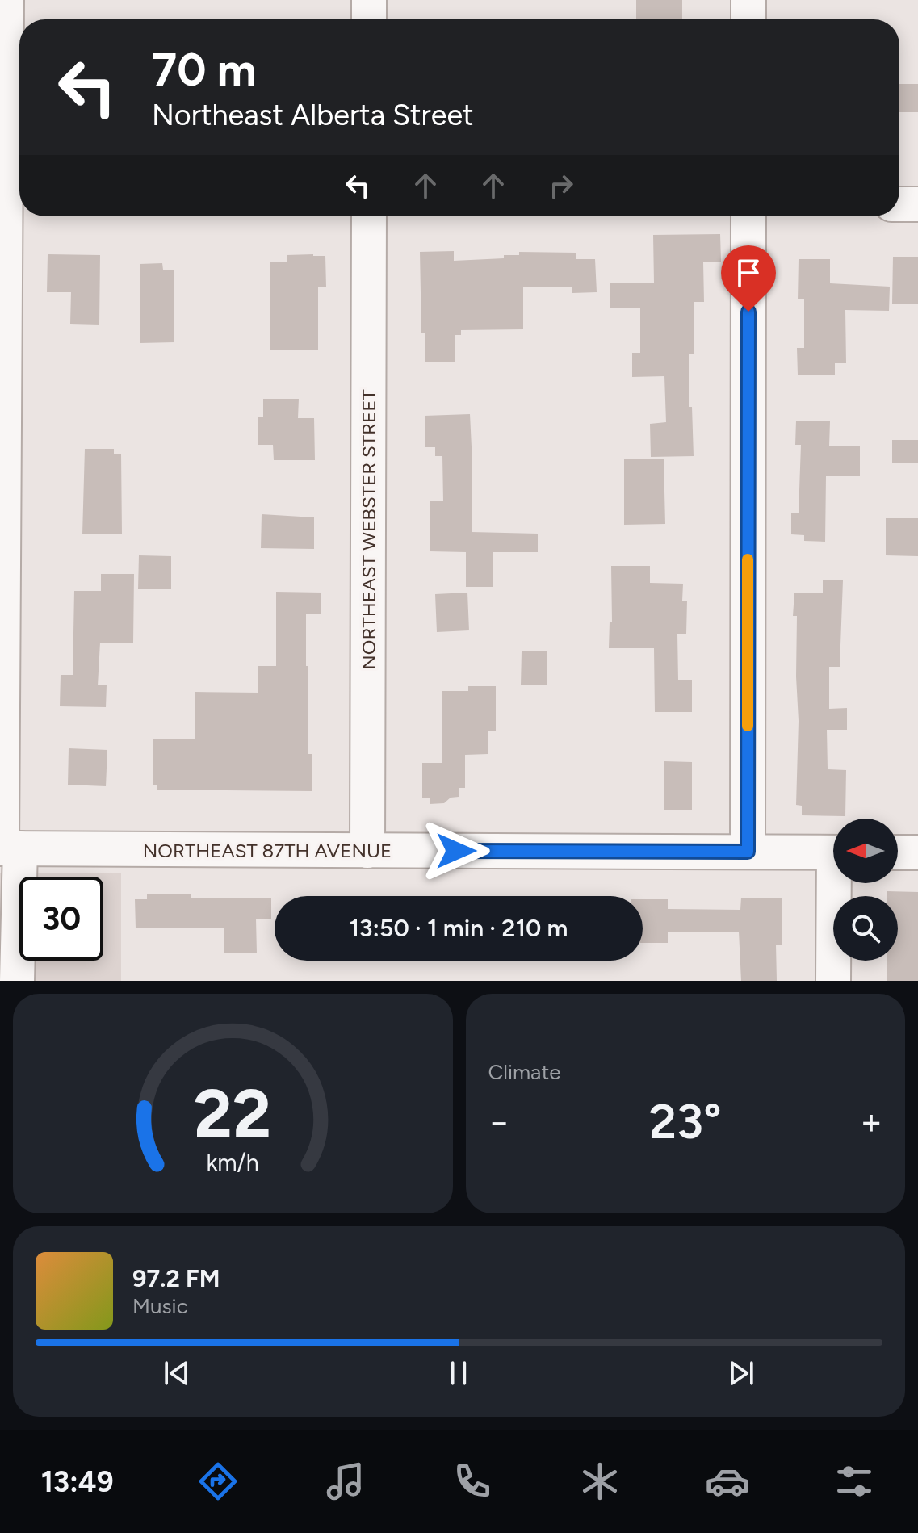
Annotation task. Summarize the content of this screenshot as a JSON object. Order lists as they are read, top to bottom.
{
  "streets": {
    "street": ["NORTHEAST WEBSTER STREET", "NORTHEAST 87TH AVENUE"]
  },
  "crossings": [
    ["NORTHEAST WEBSTER STREET", "NORTHEAST 87TH AVENUE"]
  ],
  "north": "left",
  "page": {
    "turn": ["70 m", "Northeast Alberta Street"],
    "limit": "30",
    "trip": "13:50 · 1 min · 210 m",
    "tile": "Climate",
    "heat": ["−", "23°", "+"],
    "song": ["97.2 FM", "Music"],
    "tabs": "13:49",
    "gauge": ["22", "km/h"]
  }
}
